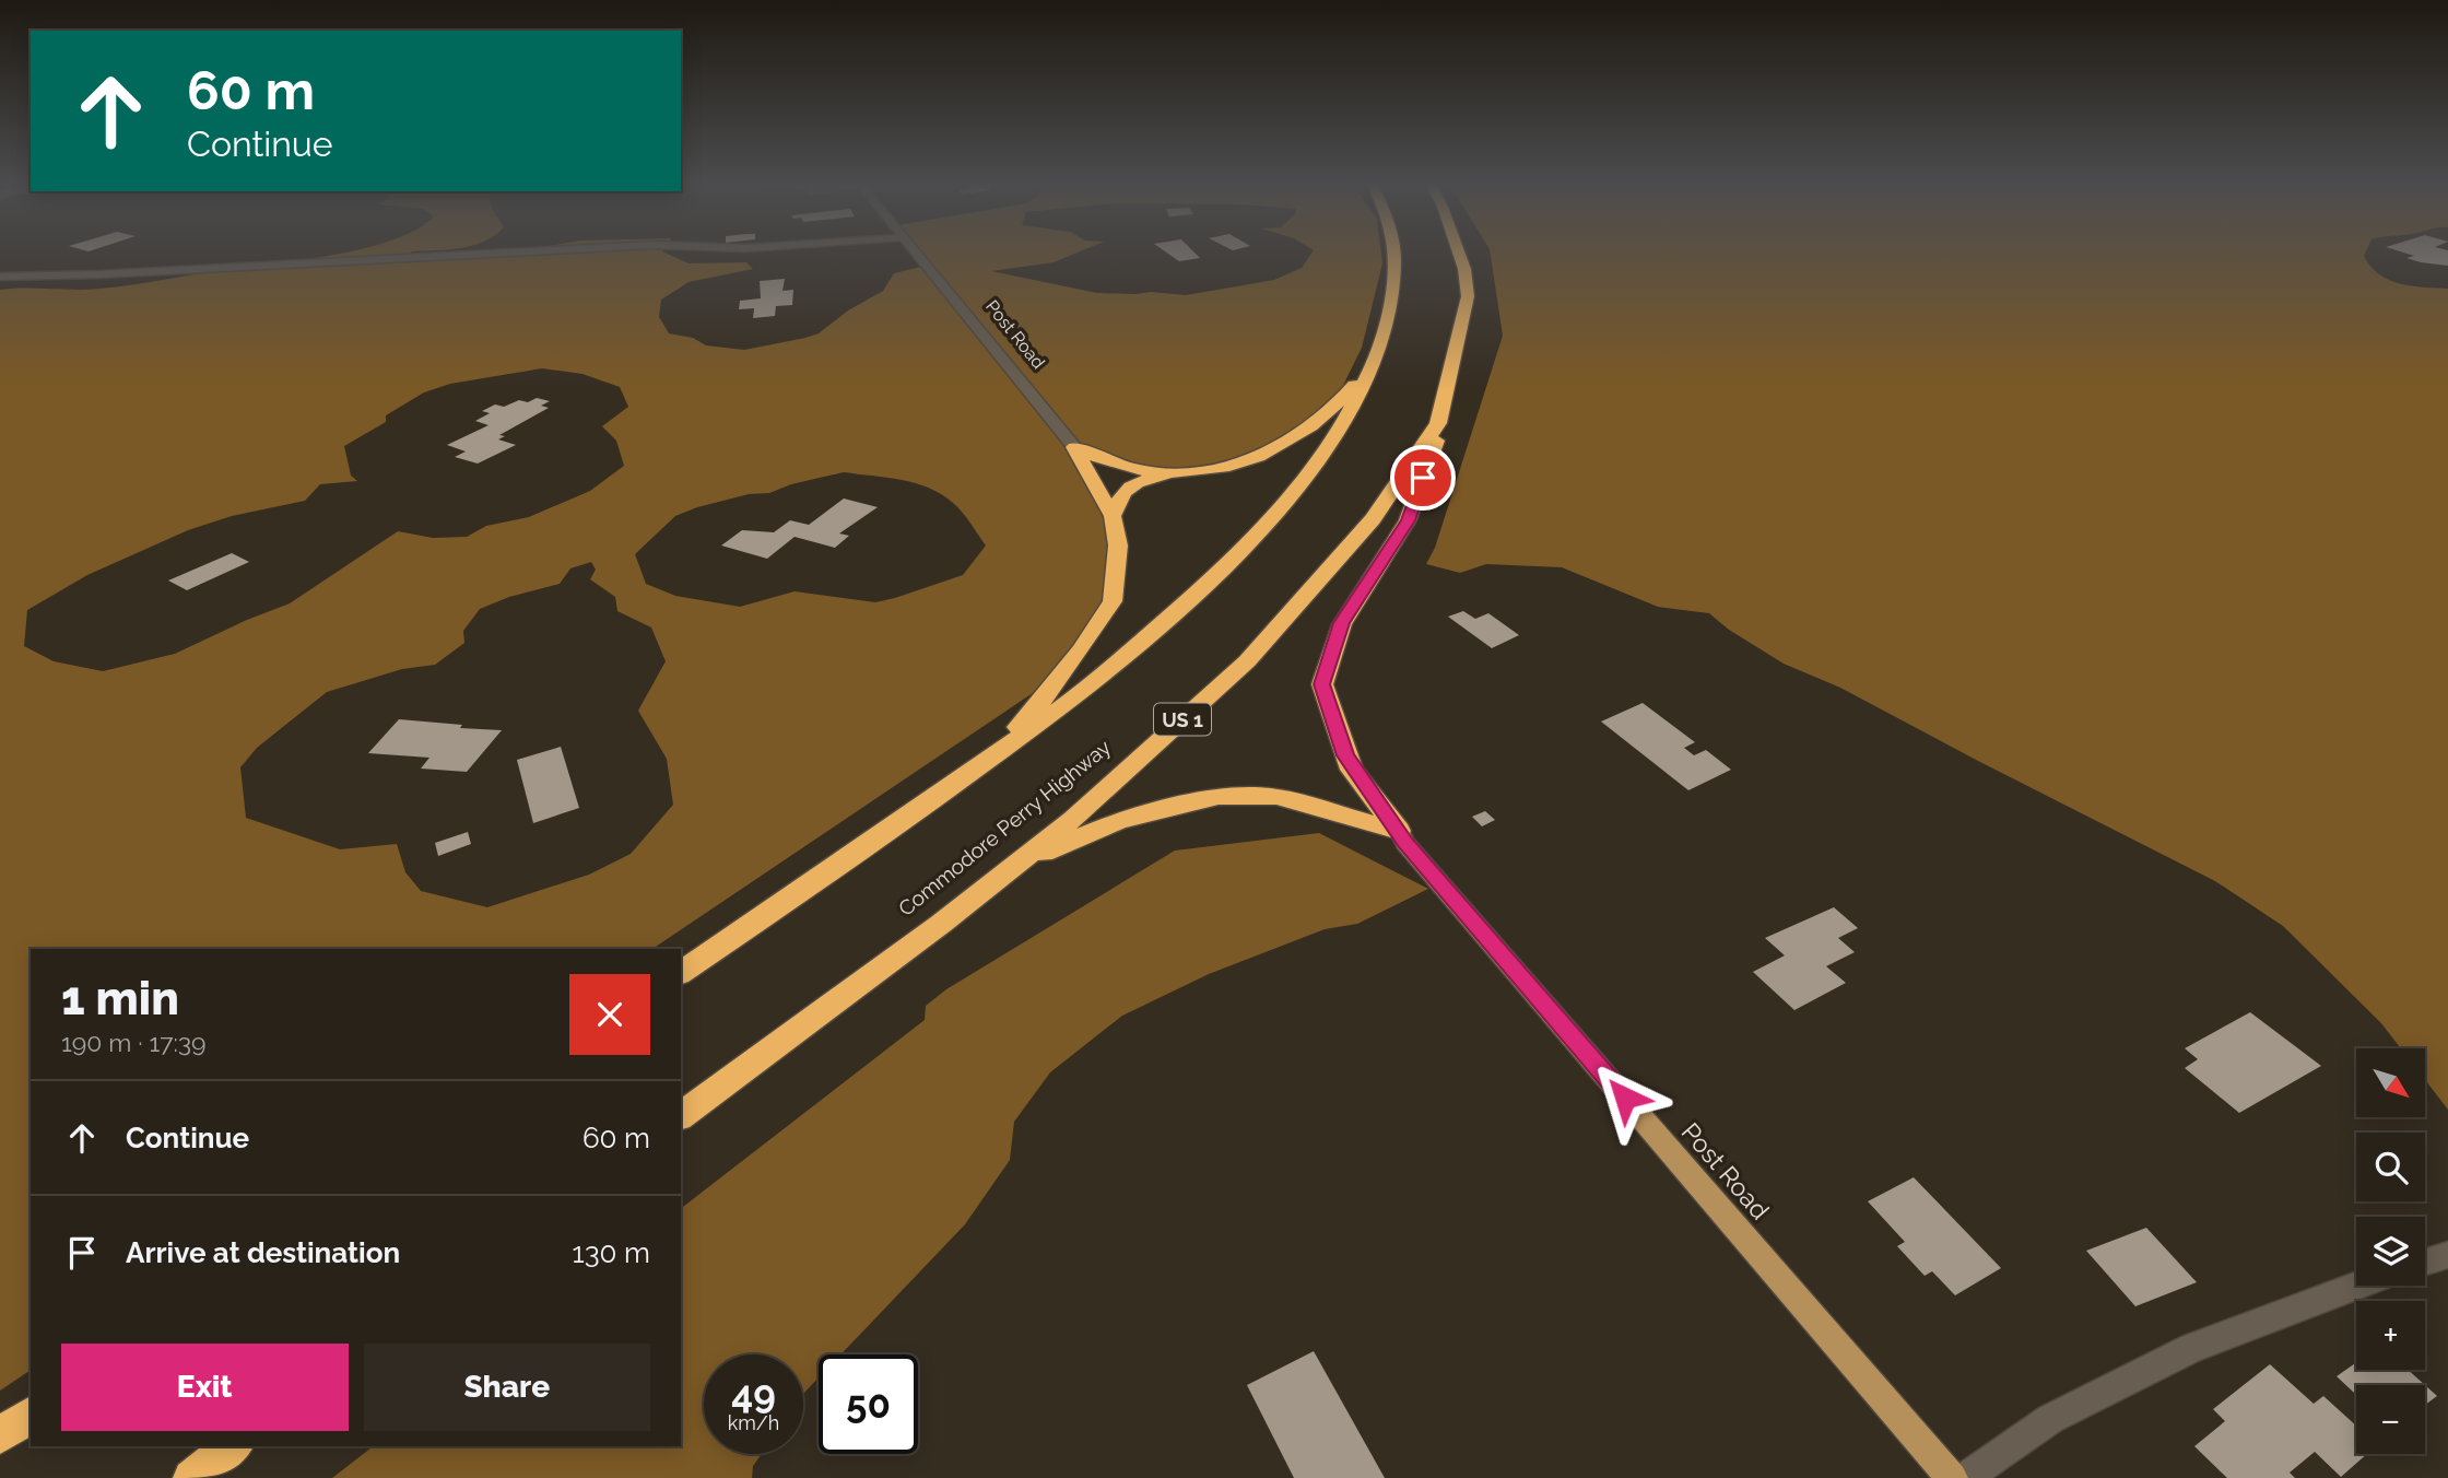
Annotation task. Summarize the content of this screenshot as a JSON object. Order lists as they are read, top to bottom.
{
  "streets": {
    "highway": ["US 1", "Commodore Perry Highway"],
    "main road": ["Post Road"]
  },
  "north": "bottom right",
  "page": {
    "turn": ["60 m", "Continue"],
    "heading": ["1 min", "190 m · 17:39"],
    "map_buttons": ["+", "−"],
    "list": [
      {
        "name": "Continue",
        "value": "60 m"
      },
      {
        "name": "Arrive at destination",
        "value": "130 m"
      }
    ],
    "buttons": ["Exit", "Share"],
    "speed": "49 km/h",
    "limit": "50"
  }
}
